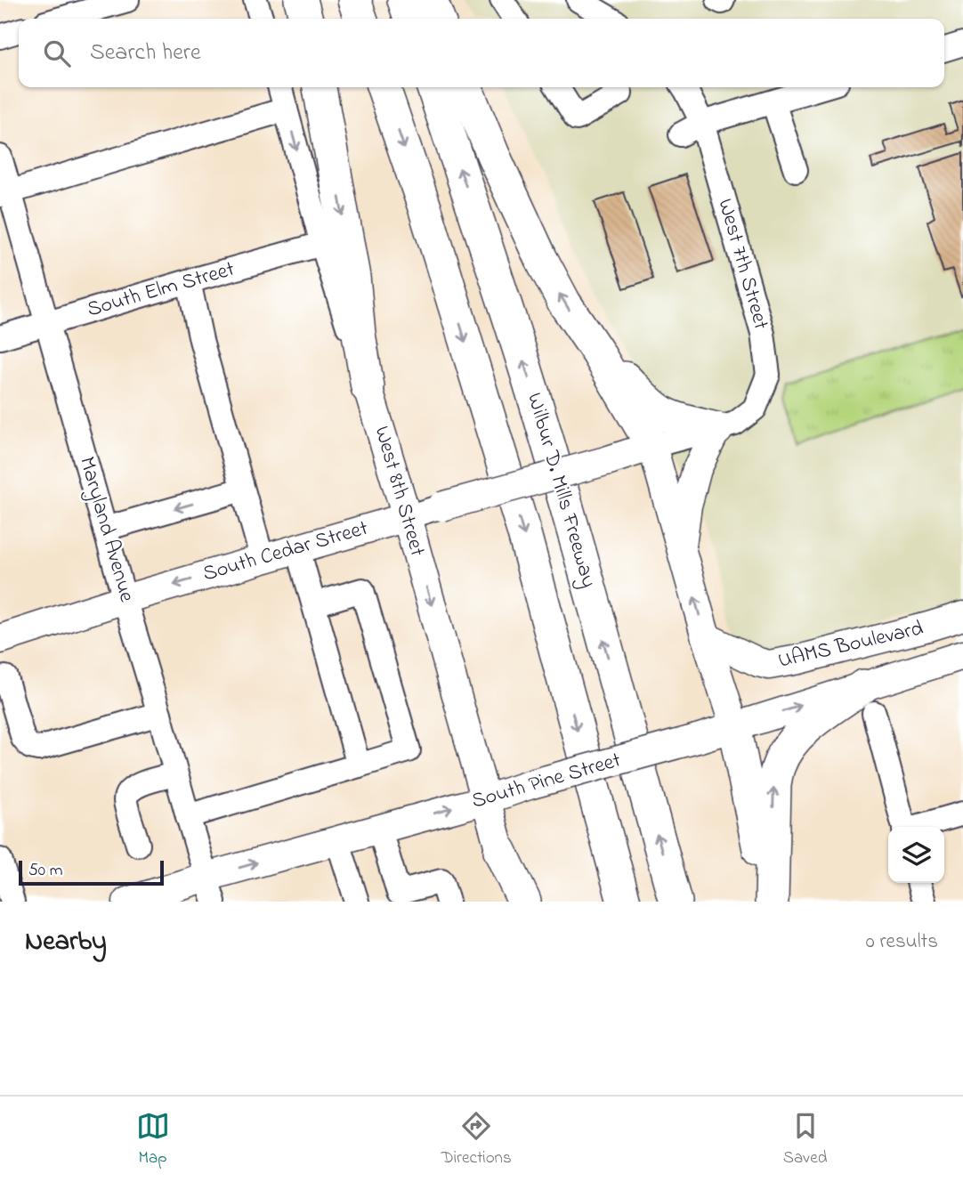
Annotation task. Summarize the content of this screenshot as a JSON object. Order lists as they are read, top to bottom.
{
  "streets": {
    "highway": ["Wilbur D. Mills Freeway"],
    "main road": [
      "West 8th Street",
      "South Cedar Street",
      "UAMS Boulevard",
      "South Pine Street"
    ],
    "street": ["West 7th Street", "South Elm Street", "Maryland Avenue"]
  },
  "crossings": [
    ["West 7th Street", "South Cedar Street"],
    ["South Elm Street", "West 8th Street"],
    ["South Elm Street", "Maryland Avenue"],
    ["West 8th Street", "South Cedar Street"],
    ["West 8th Street", "South Pine Street"],
    ["Maryland Avenue", "South Cedar Street"],
    ["Maryland Avenue", "South Pine Street"]
  ],
  "one_way": ["South Pine Street"],
  "scale_bar": "50 m",
  "page": {
    "search": "Search here",
    "scale": "50 m",
    "heading": ["Nearby", "0 results"],
    "nav": ["Map", "Directions", "Saved"]
  }
}
